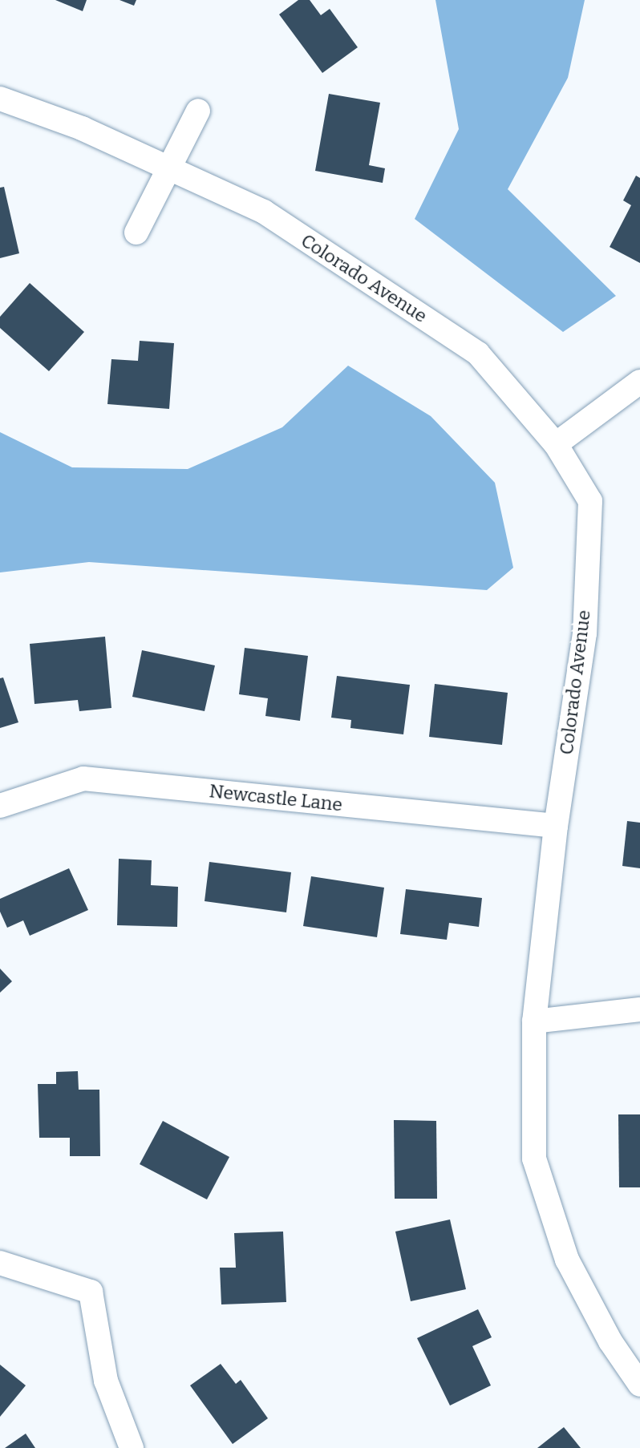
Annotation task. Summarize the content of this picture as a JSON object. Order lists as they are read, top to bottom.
{
  "streets": {
    "street": ["Colorado Avenue", "Newcastle Lane"]
  },
  "crossings": [
    ["Colorado Avenue", "Newcastle Lane"]
  ]
}
